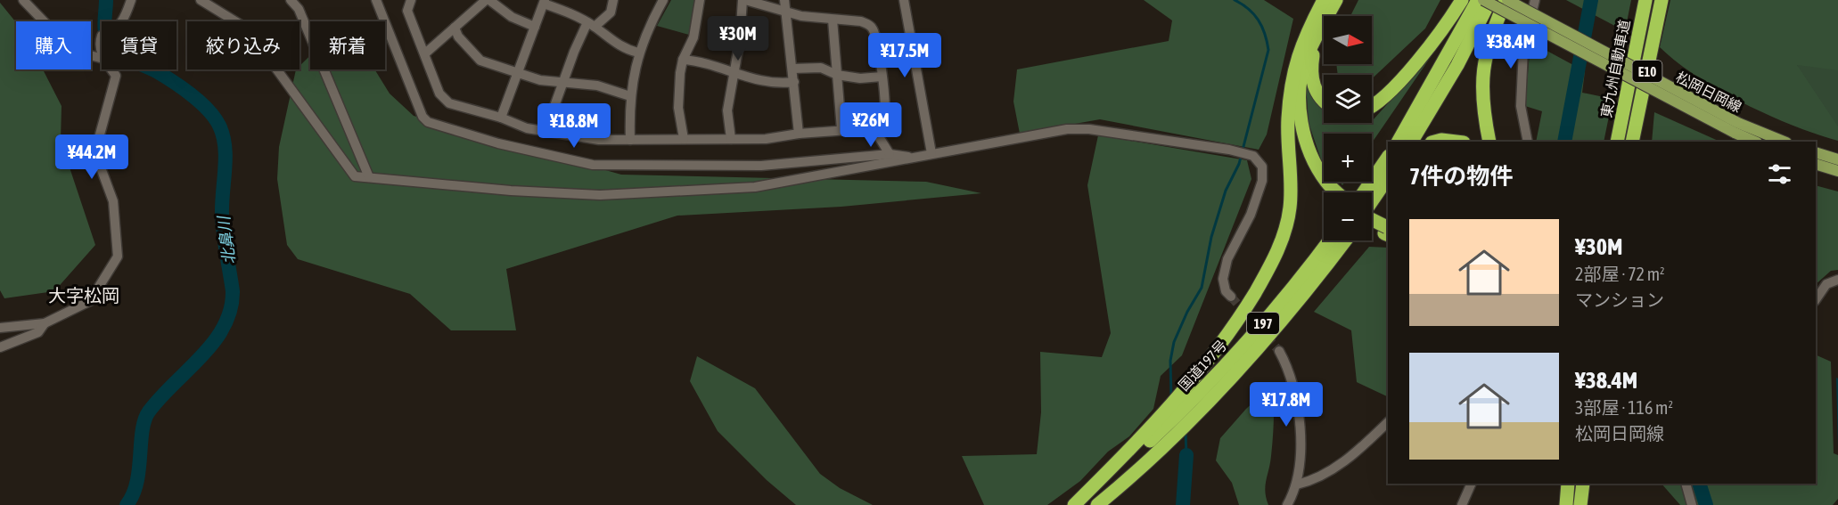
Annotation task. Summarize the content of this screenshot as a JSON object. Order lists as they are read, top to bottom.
{
  "streets": {
    "highway": [
      "東九州自動車道",
      "E10",
      "197",
      "国道197号"
    ],
    "main road": ["松岡日岡線"]
  },
  "districts": ["大字松岡"],
  "water": ["北鼻川"],
  "north": "right",
  "page": {
    "map_buttons": ["+", "−"],
    "price": [
      "¥30M",
      "¥38.4M",
      "¥17.5M",
      "¥26M",
      "¥18.8M",
      "¥44.2M",
      "¥17.8M"
    ],
    "chip": [
      "購入",
      "賃貸",
      "絞り込み",
      "新着"
    ],
    "heading": "7件の物件",
    "list": [
      {
        "name": "¥30M",
        "note": "2部屋 · 72 m² · マンション"
      },
      {
        "name": "¥38.4M",
        "note": "3部屋 · 116 m² · 松岡日岡線"
      }
    ]
  }
}
